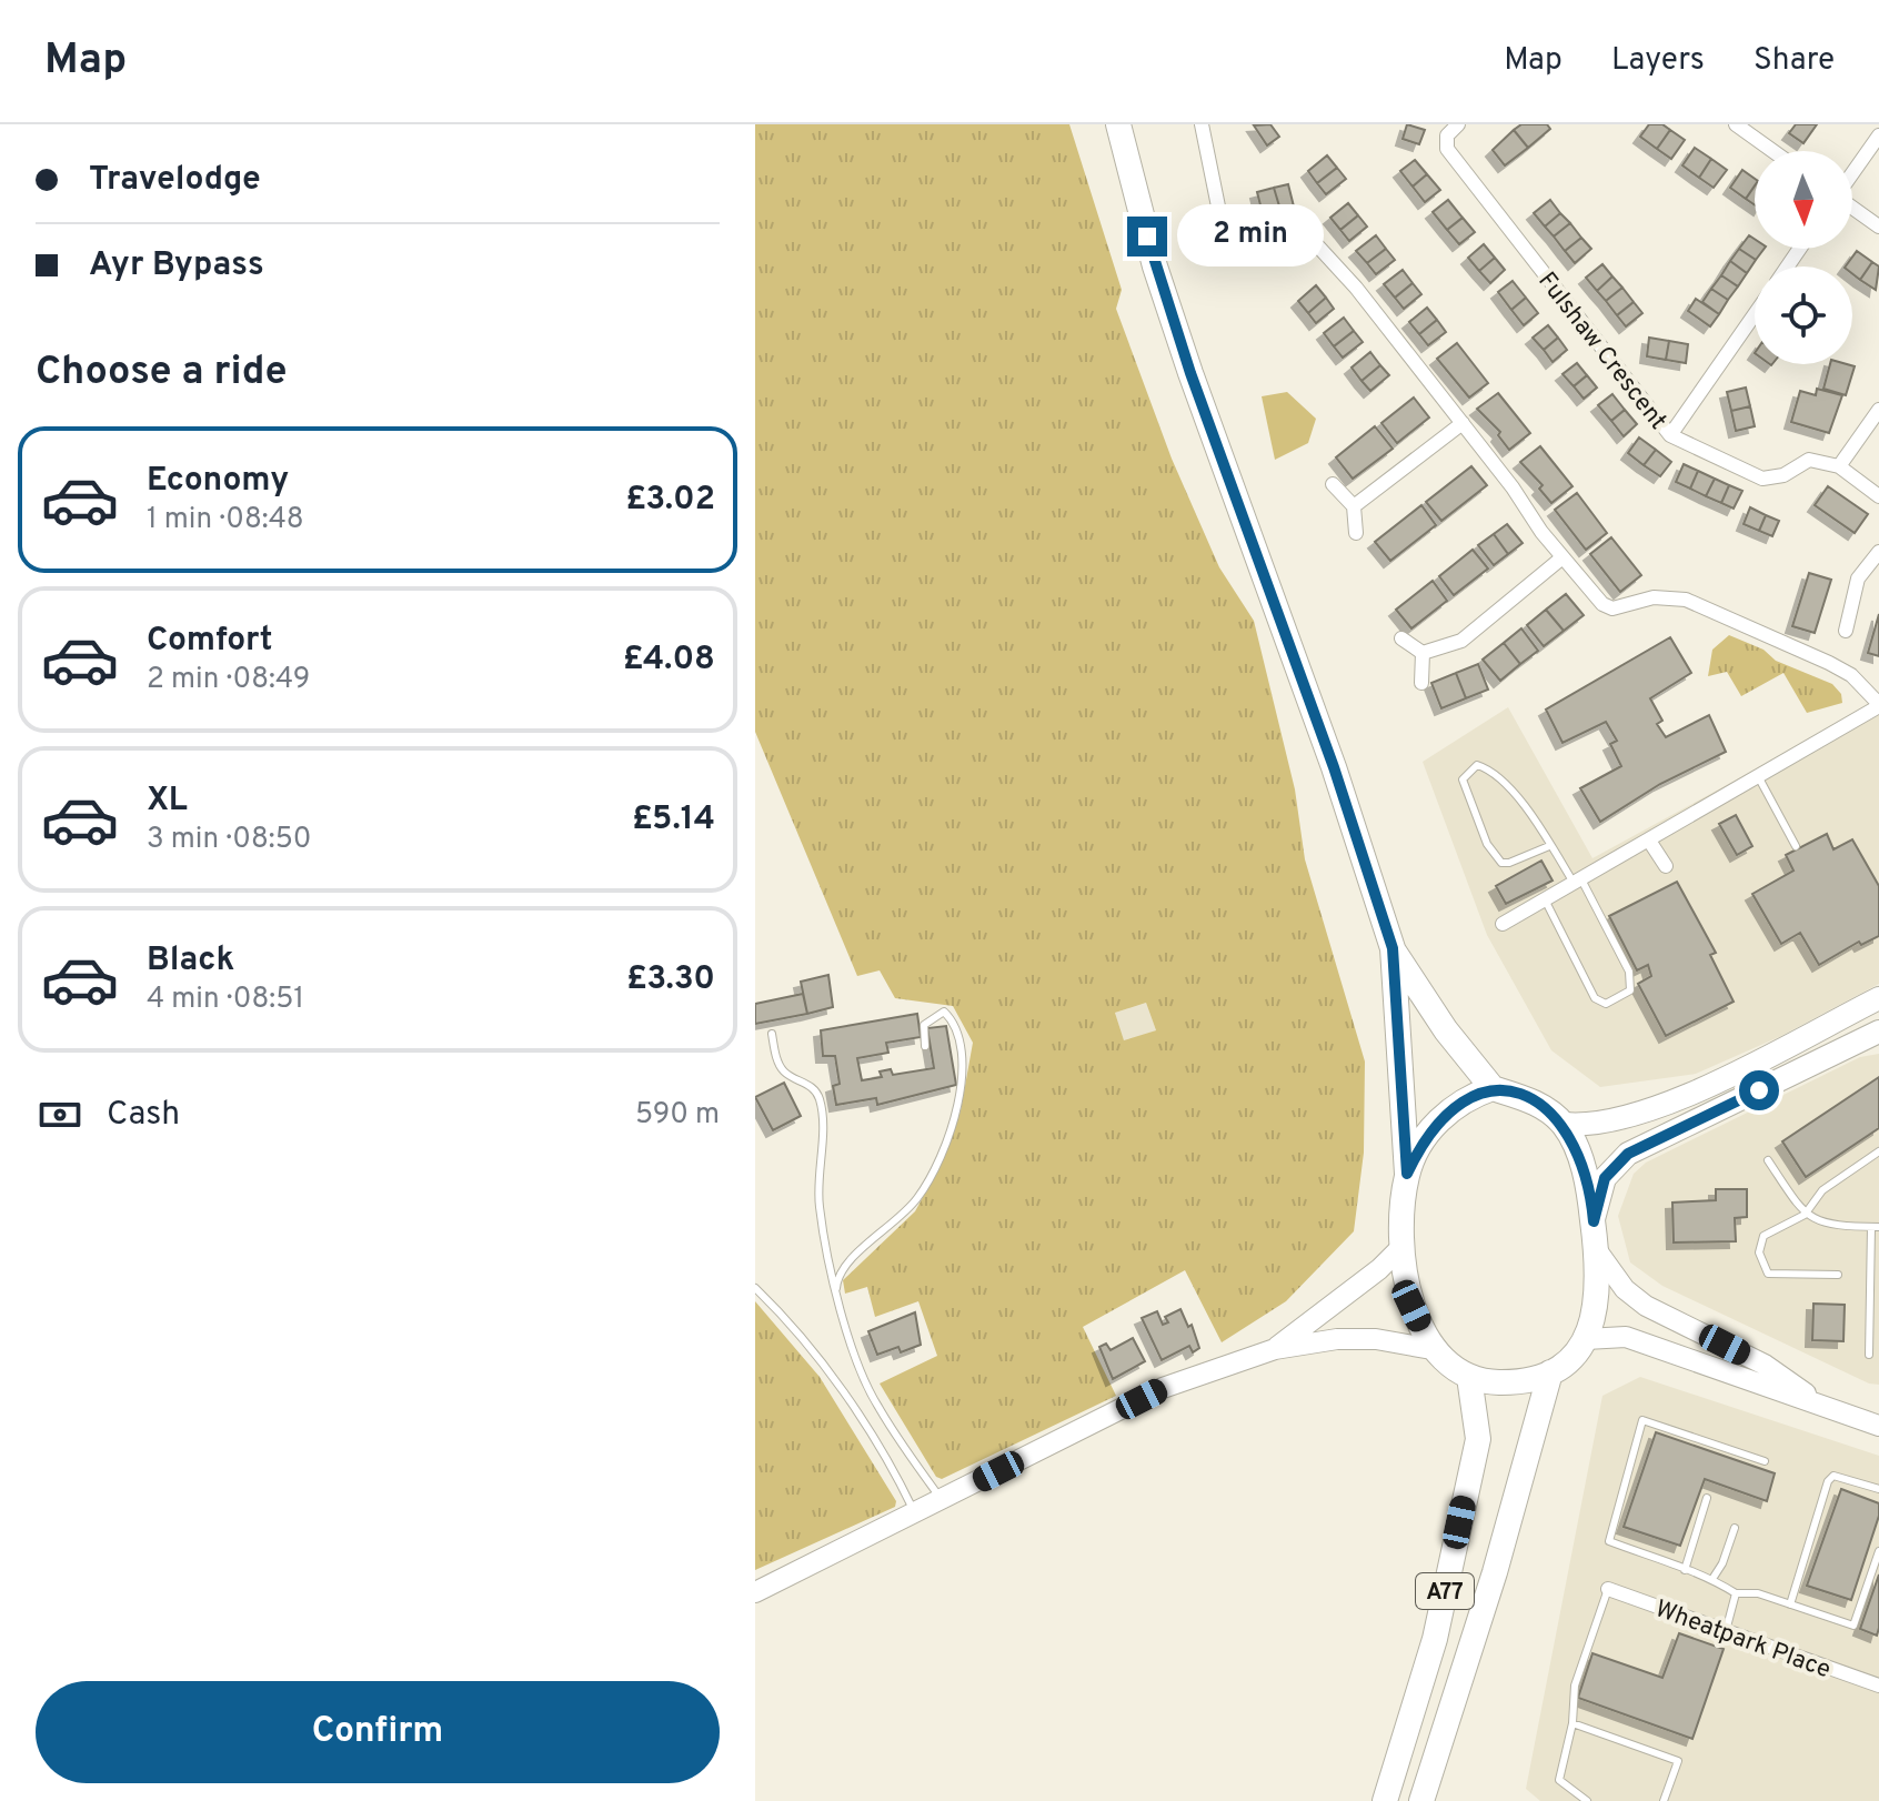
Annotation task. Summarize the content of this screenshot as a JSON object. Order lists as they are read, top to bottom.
{
  "streets": {
    "highway": ["A77"],
    "street": ["Fulshaw Crescent", "Wheatpark Place"]
  },
  "north": "bottom",
  "page": {
    "header": "Map",
    "nav": ["Map", "Layers", "Share"],
    "banner": ["Travelodge", "Ayr Bypass"],
    "bubble": "2 min",
    "heading": "Choose a ride",
    "list": [
      {
        "name": "Economy",
        "note": "1 min · 08:48",
        "value": "£3.02"
      },
      {
        "name": "Comfort",
        "note": "2 min · 08:49",
        "value": "£4.08"
      },
      {
        "name": "XL",
        "note": "3 min · 08:50",
        "value": "£5.14"
      },
      {
        "name": "Black",
        "note": "4 min · 08:51",
        "value": "£3.30"
      }
    ],
    "pay": ["Cash", "590 m"],
    "buttons": "Confirm"
  }
}
